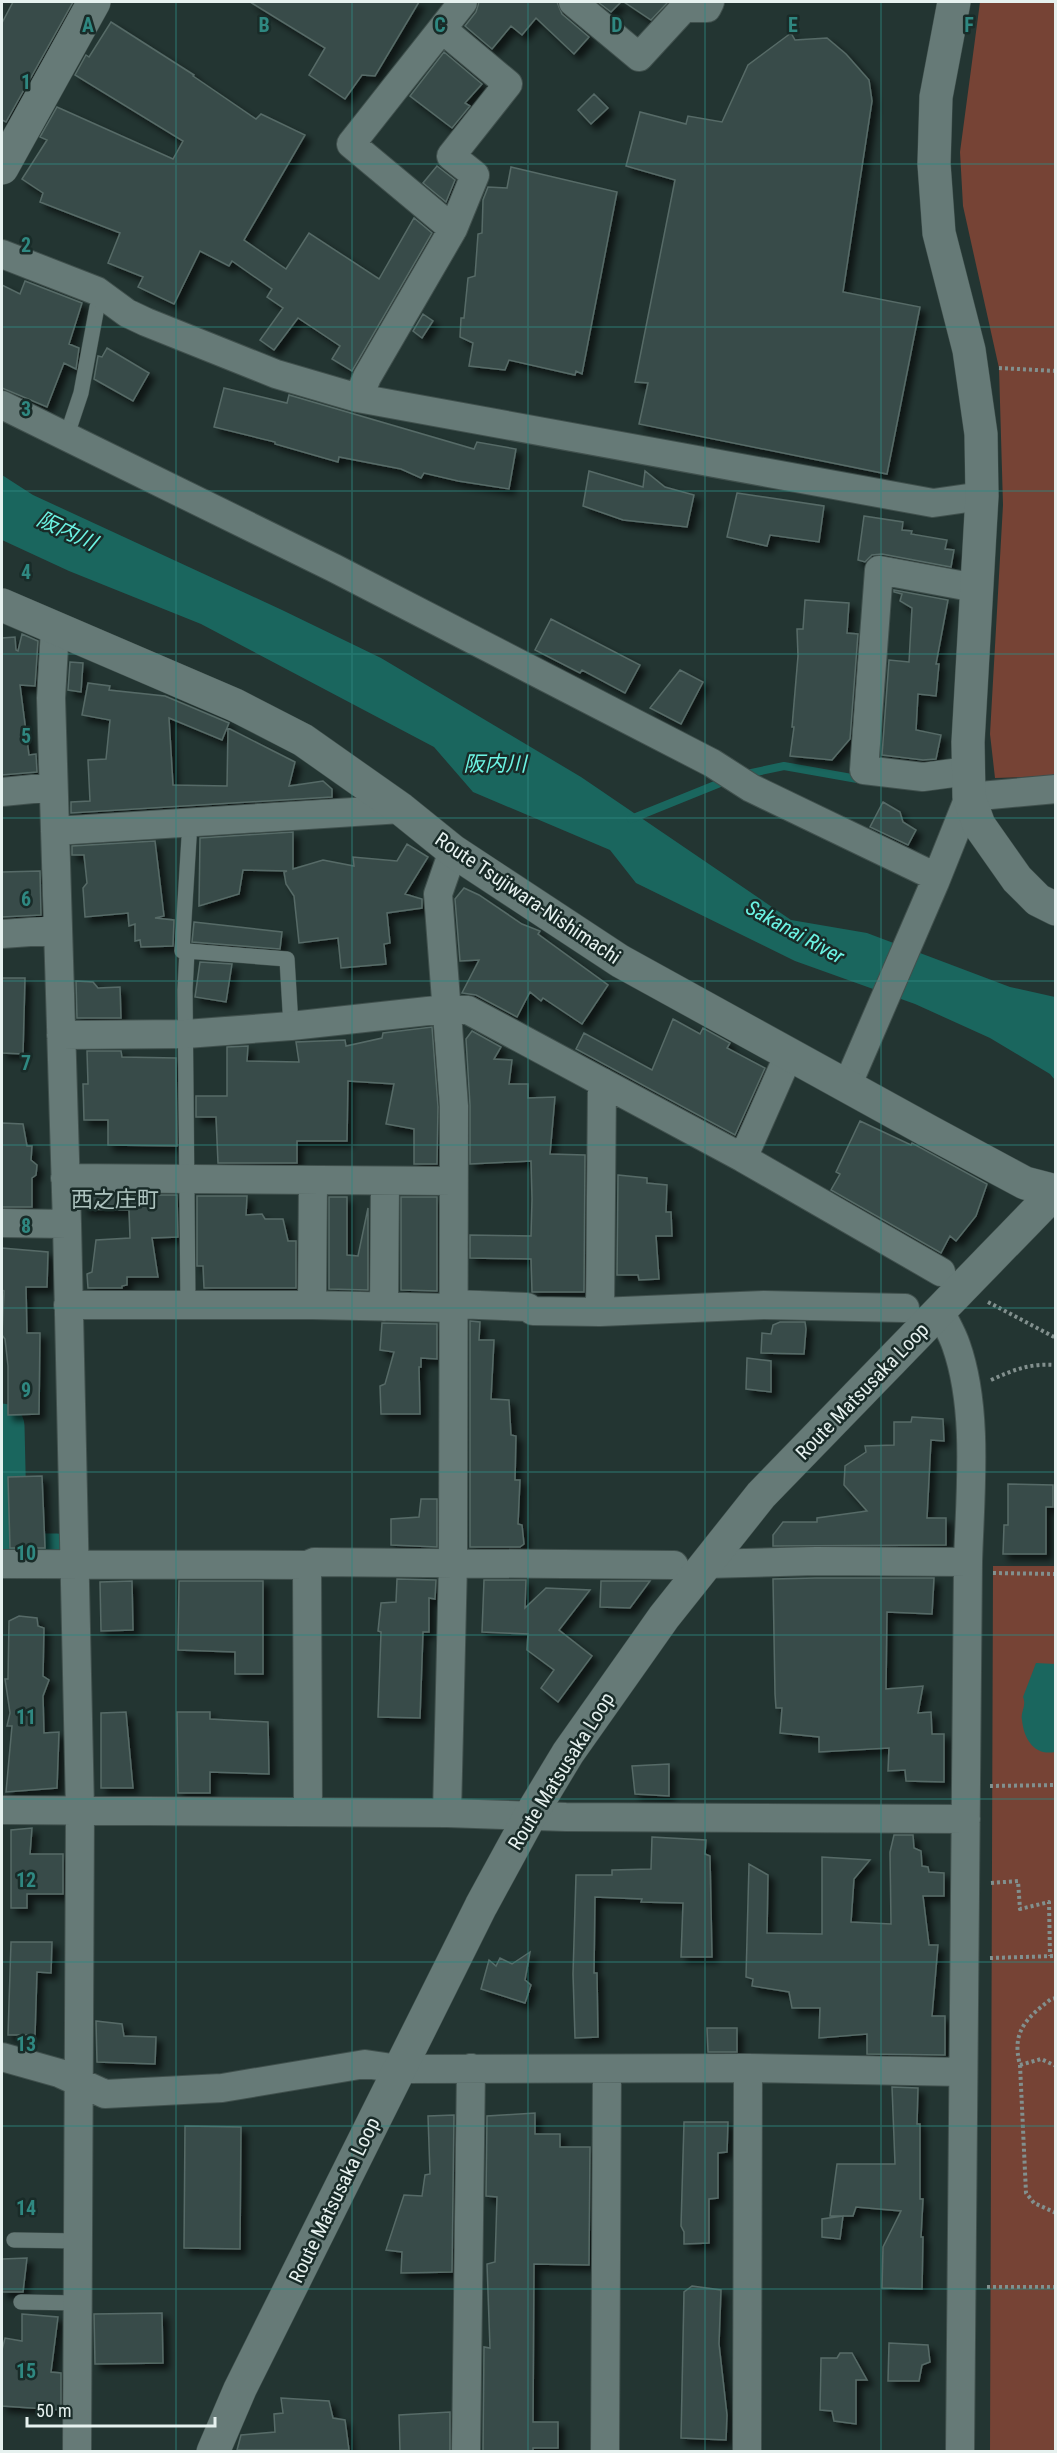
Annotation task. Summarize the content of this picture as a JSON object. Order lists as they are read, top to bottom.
{
  "streets": {
    "main road": ["Route Tsujiwara-Nishimachi", "Route Matsusaka Loop"]
  },
  "crossings": [
    ["Route Tsujiwara-Nishimachi", "Route Matsusaka Loop"]
  ],
  "districts": ["西之庄町"],
  "water": ["阪内川", "Sakanai River"],
  "scale_bar": "50 m",
  "grid": {
    "columns": [
      "A",
      "B",
      "C",
      "D",
      "E",
      "F"
    ],
    "rows": [
      "1",
      "2",
      "3",
      "4",
      "5",
      "6",
      "7",
      "8",
      "9",
      "10",
      "11",
      "12",
      "13",
      "14",
      "15"
    ]
  }
}
